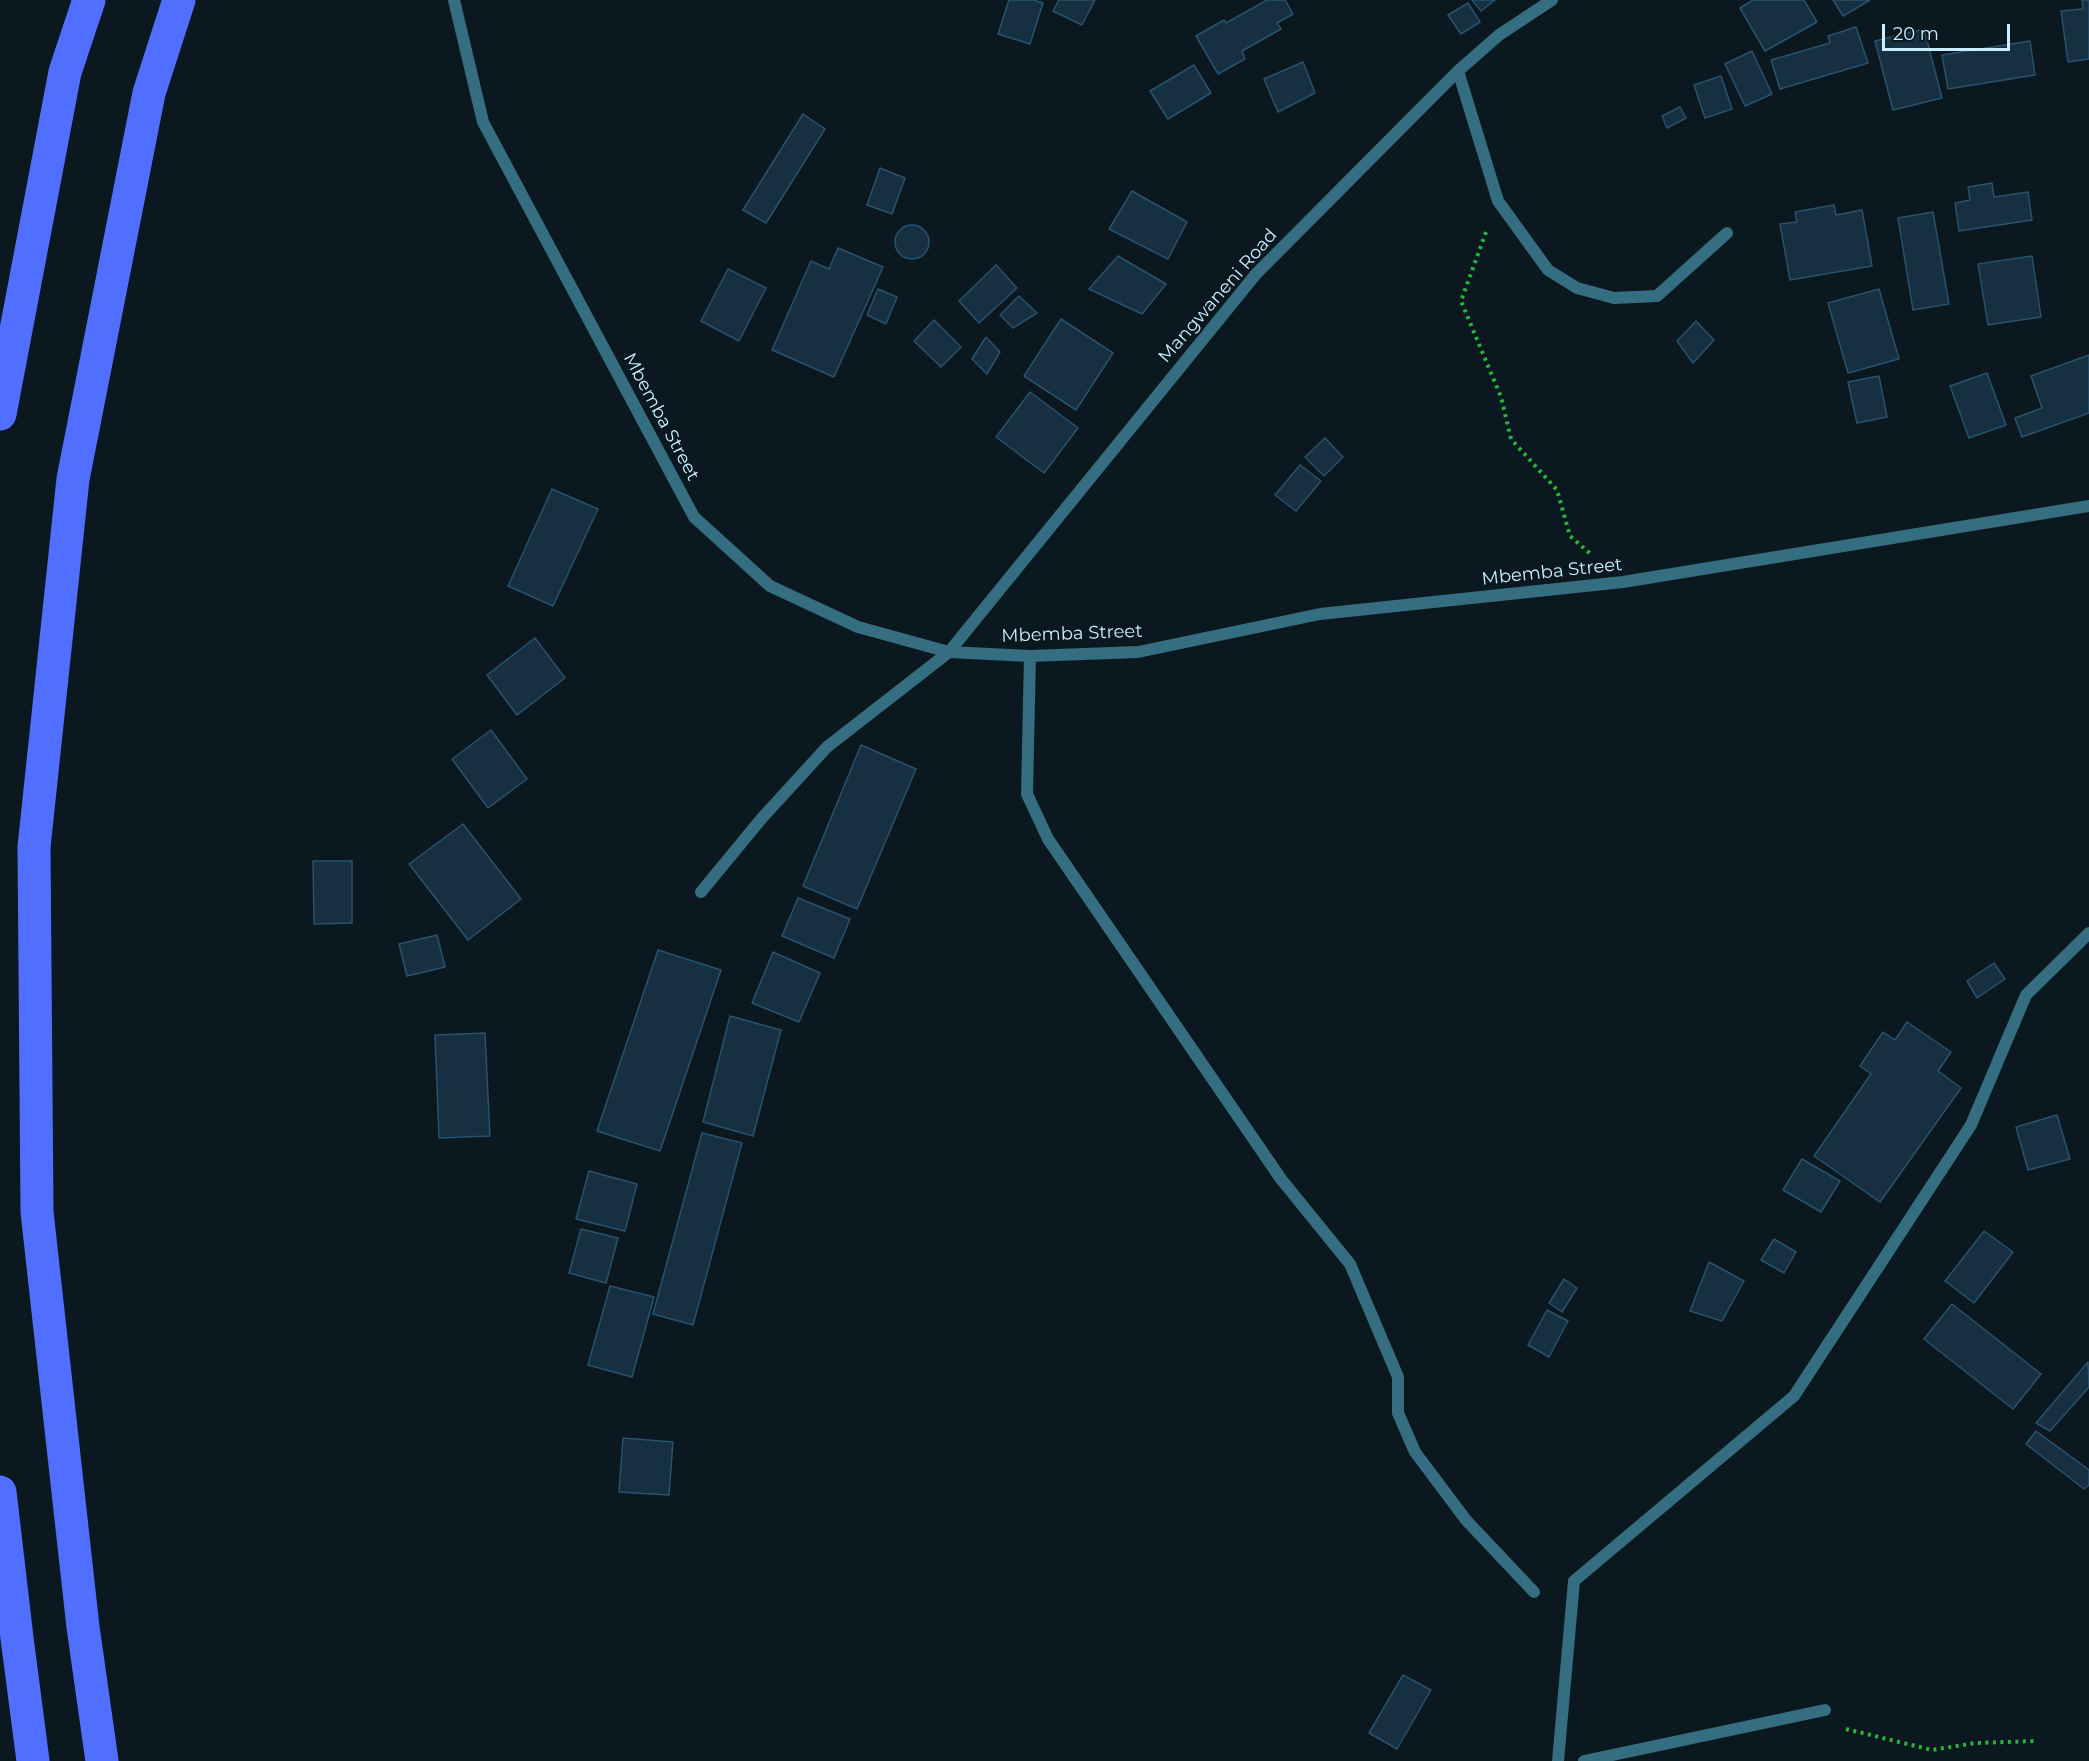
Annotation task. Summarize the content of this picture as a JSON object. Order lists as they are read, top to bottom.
{
  "streets": {
    "street": ["Mangwaneni Road", "Mbemba Street"]
  },
  "crossings": [
    ["Mangwaneni Road", "Mbemba Street"]
  ],
  "scale_bar": "20 m"
}
